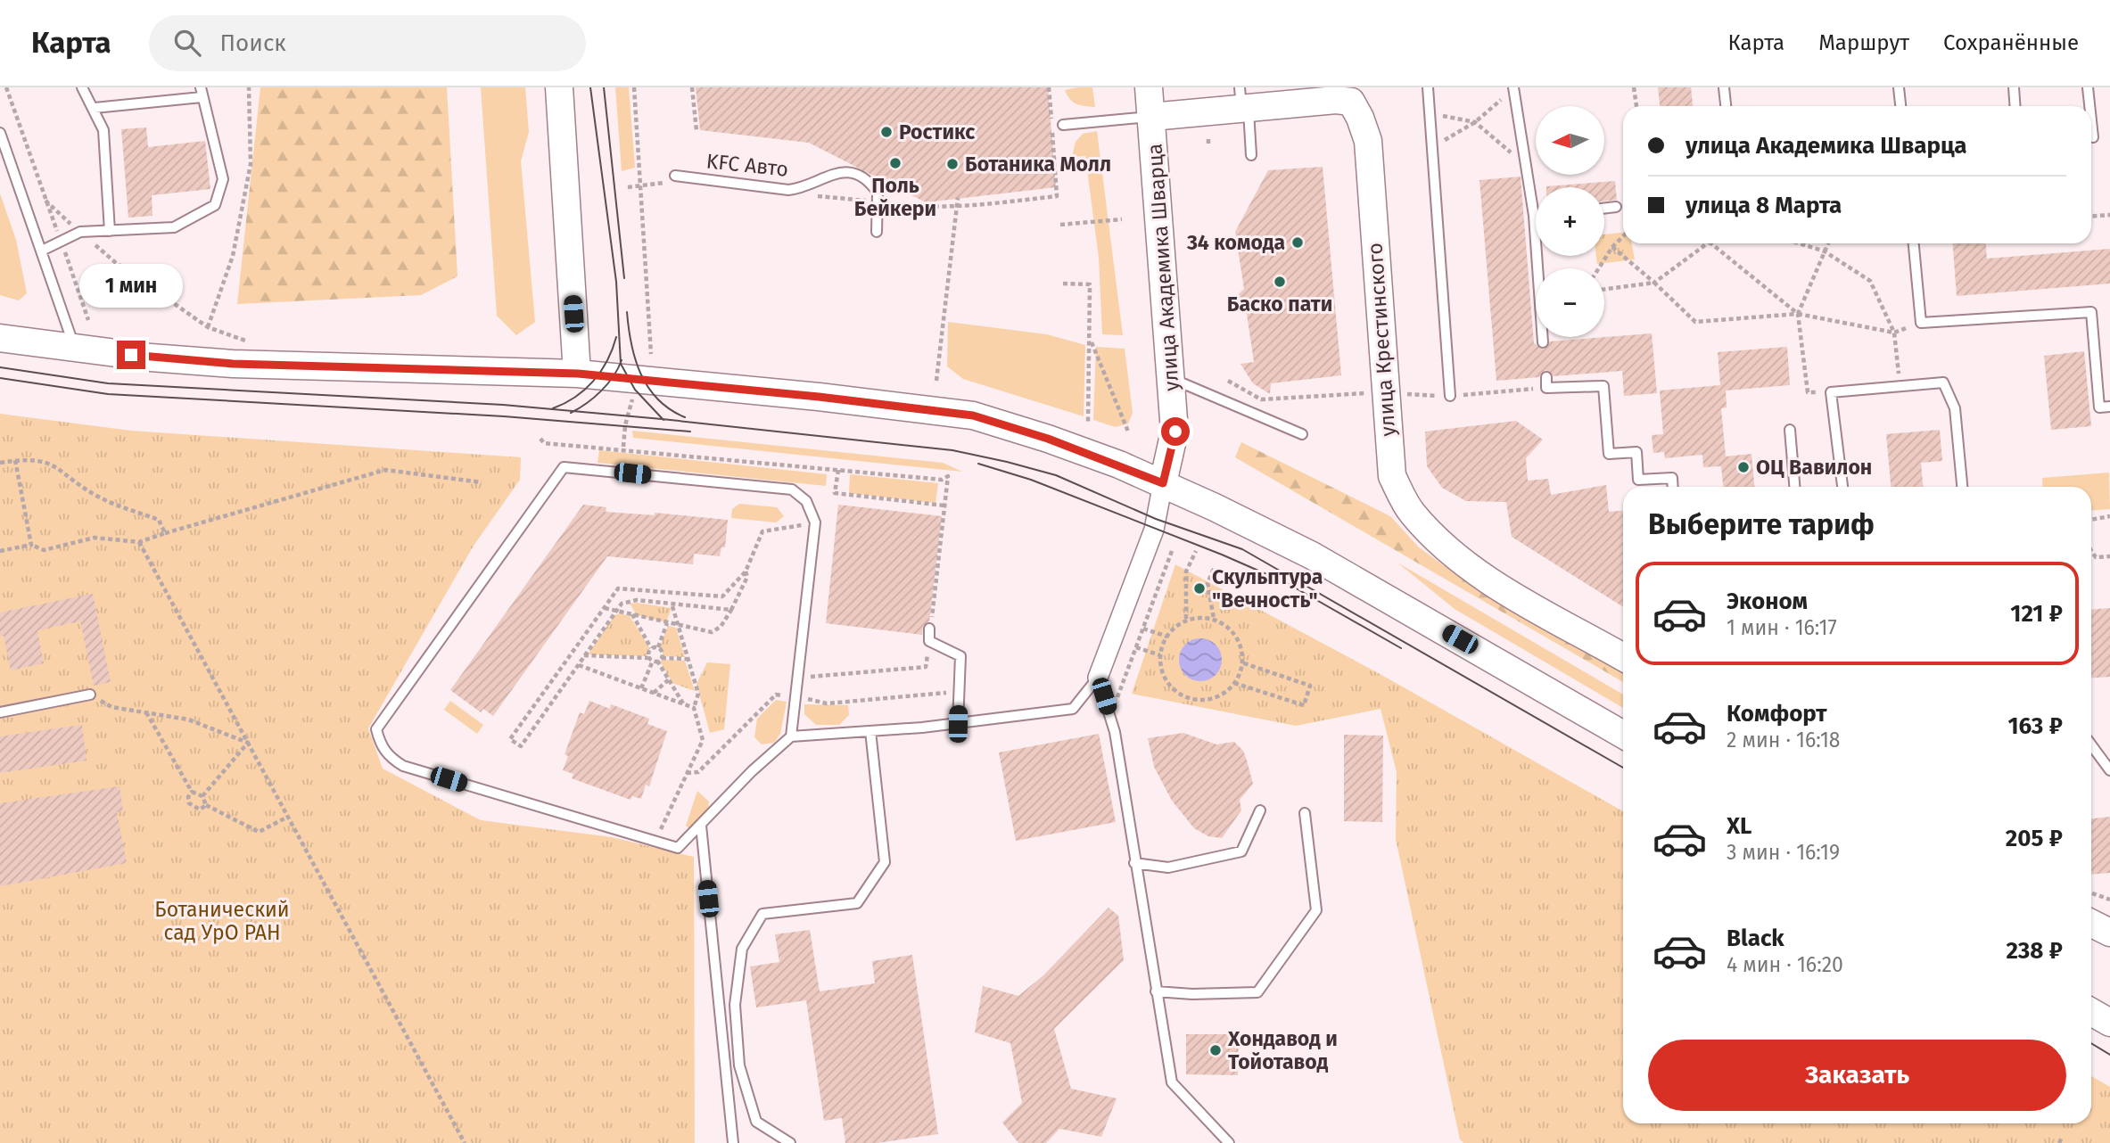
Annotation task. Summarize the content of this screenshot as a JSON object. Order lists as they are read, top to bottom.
{
  "streets": {
    "main road": ["улица Академика Шварца", "улица Крестинского"],
    "lane": ["KFC Авто"]
  },
  "crossings": [
    ["улица Академика Шварца", "улица Крестинского"]
  ],
  "parks": ["Ботанический сад УрО РАН"],
  "places": [
    "Ростикс",
    "Поль Бейкери",
    "Ботаника Молл",
    "34 комода",
    "Баско пати",
    "ОЦ Вавилон",
    "Скульптура \"Вечность\"",
    "Хондавод и Тойотавод"
  ],
  "north": "left",
  "page": {
    "header": "Карта",
    "search": "Поиск",
    "nav": ["Карта", "Маршрут", "Сохранённые"],
    "map_buttons": ["+", "−"],
    "banner": ["улица Академика Шварца", "улица 8 Марта"],
    "bubble": "1 мин",
    "heading": "Выберите тариф",
    "list": [
      {
        "name": "Эконом",
        "note": "1 мин · 16:17",
        "value": "121 ₽"
      },
      {
        "name": "Комфорт",
        "note": "2 мин · 16:18",
        "value": "163 ₽"
      },
      {
        "name": "XL",
        "note": "3 мин · 16:19",
        "value": "205 ₽"
      },
      {
        "name": "Black",
        "note": "4 мин · 16:20",
        "value": "238 ₽"
      }
    ],
    "buttons": "Заказать"
  }
}
